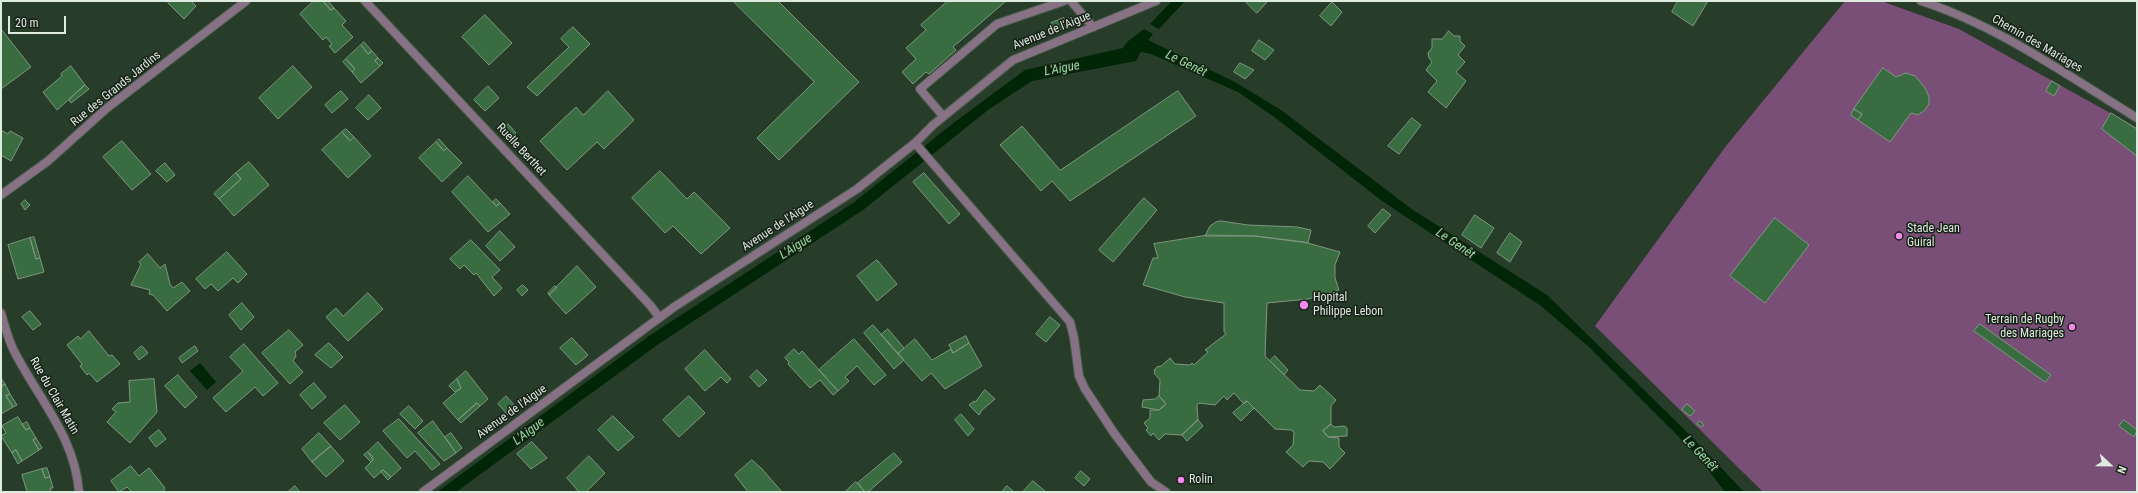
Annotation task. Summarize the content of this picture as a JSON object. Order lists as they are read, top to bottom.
{
  "streets": {
    "street": [
      "Avenue de l'Aigue",
      "Chemin des Mariages",
      "Rue des Grands Jardins",
      "Ruelle Berthet",
      "Rue du Clair Matin"
    ]
  },
  "crossings": [
    ["Avenue de l'Aigue", "Ruelle Berthet"]
  ],
  "water": ["Le Genêt", "L'Aigue"],
  "places": [
    "Stade Jean Guiral",
    "Hopital Philippe Lebon",
    "Terrain de Rugby des Mariages",
    "Rolin"
  ],
  "scale_bar": "20 m",
  "north": "right"
}
